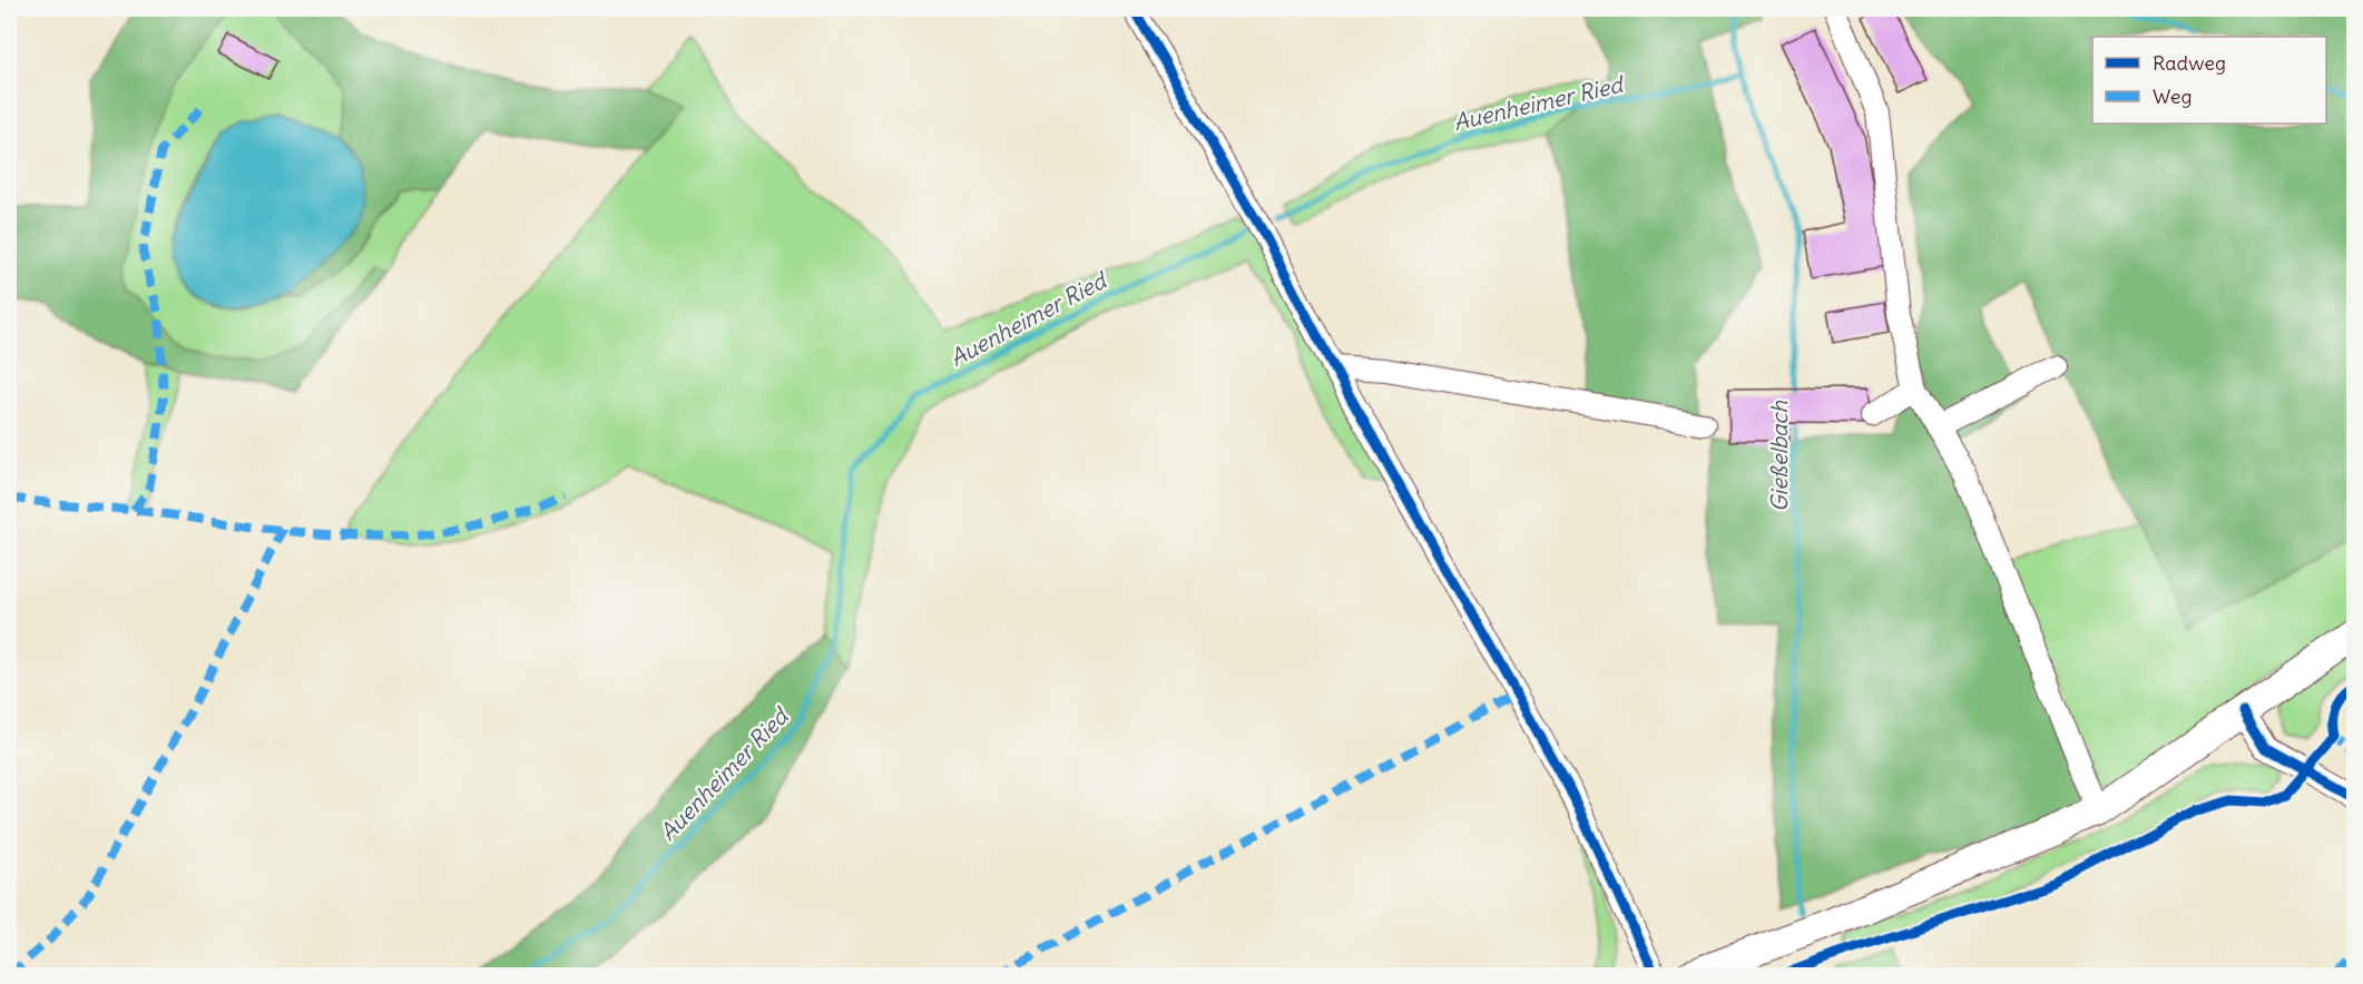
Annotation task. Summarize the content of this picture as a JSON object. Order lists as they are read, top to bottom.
{
  "water": ["Auenheimer Ried", "Gießelbach"],
  "legend": ["Radweg", "Weg"]
}
